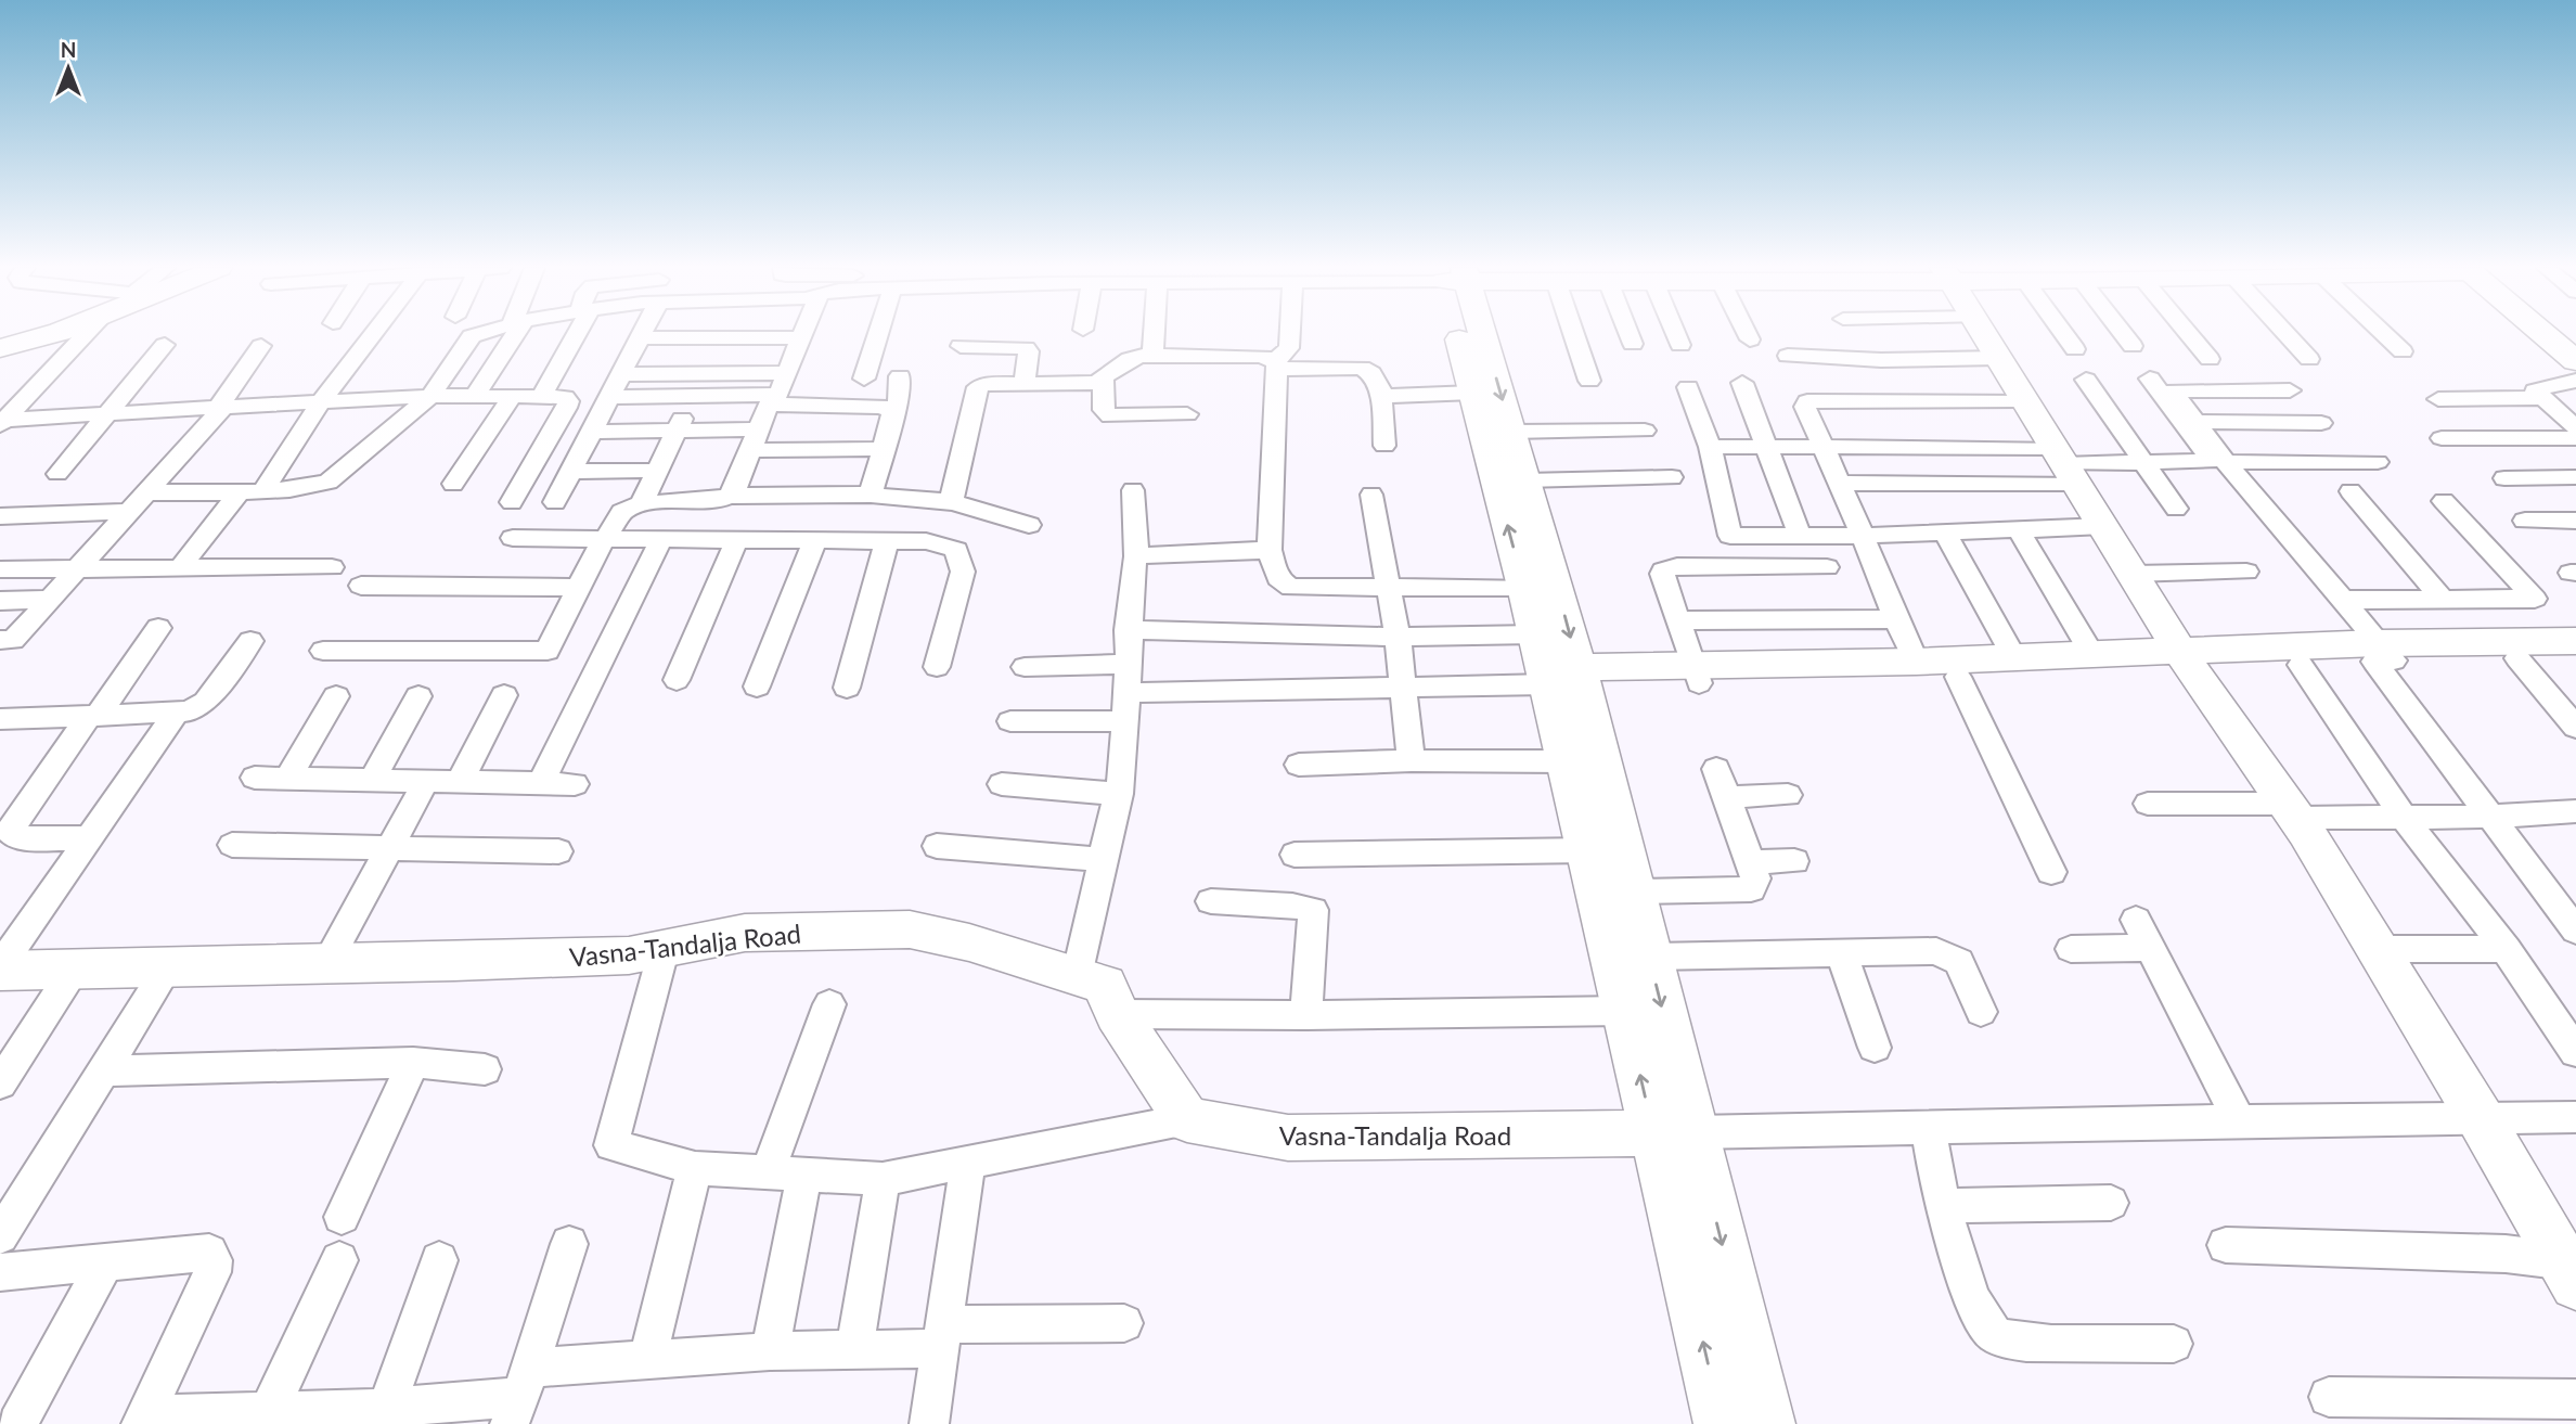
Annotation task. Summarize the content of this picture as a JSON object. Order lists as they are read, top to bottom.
{
  "streets": {
    "street": ["Vasna-Tandalja Road"]
  },
  "north": "top"
}
